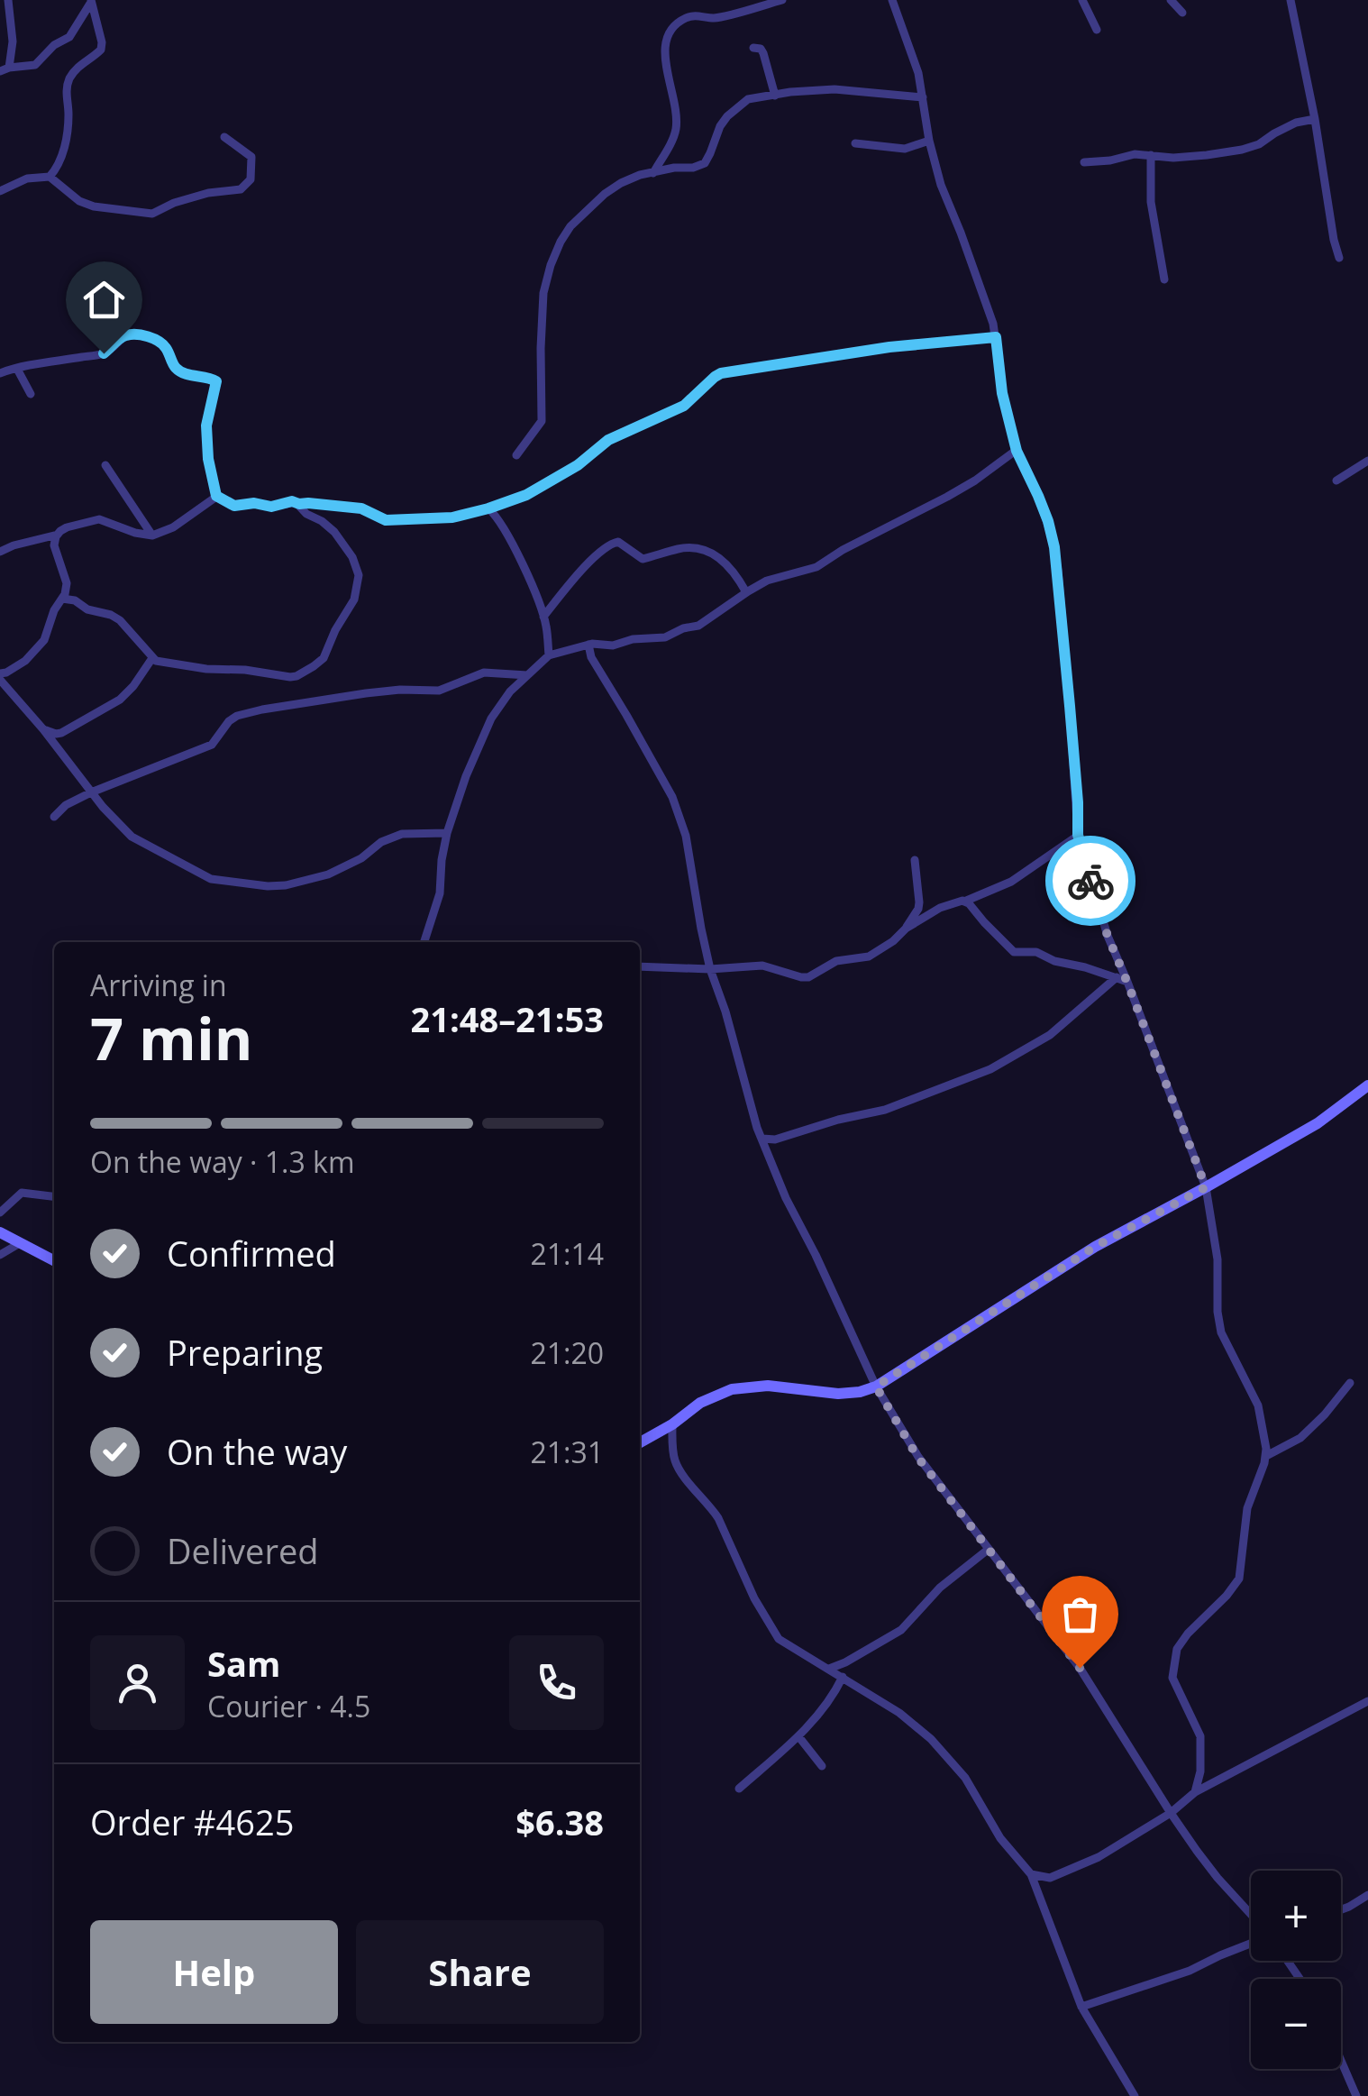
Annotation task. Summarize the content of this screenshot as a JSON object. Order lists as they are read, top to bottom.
{
  "page": {
    "heading": ["7 min", "Arriving in", "21:48–21:53"],
    "panel": [
      "Sam",
      "Courier · 4.5",
      "Order #4625",
      "$6.38"
    ],
    "bar": "On the way · 1.3 km",
    "list": [
      ["Confirmed", "21:14"],
      ["Preparing", "21:20"],
      ["On the way", "21:31"],
      "Delivered"
    ],
    "map_buttons": ["+", "−"],
    "buttons": ["Help", "Share"]
  }
}
